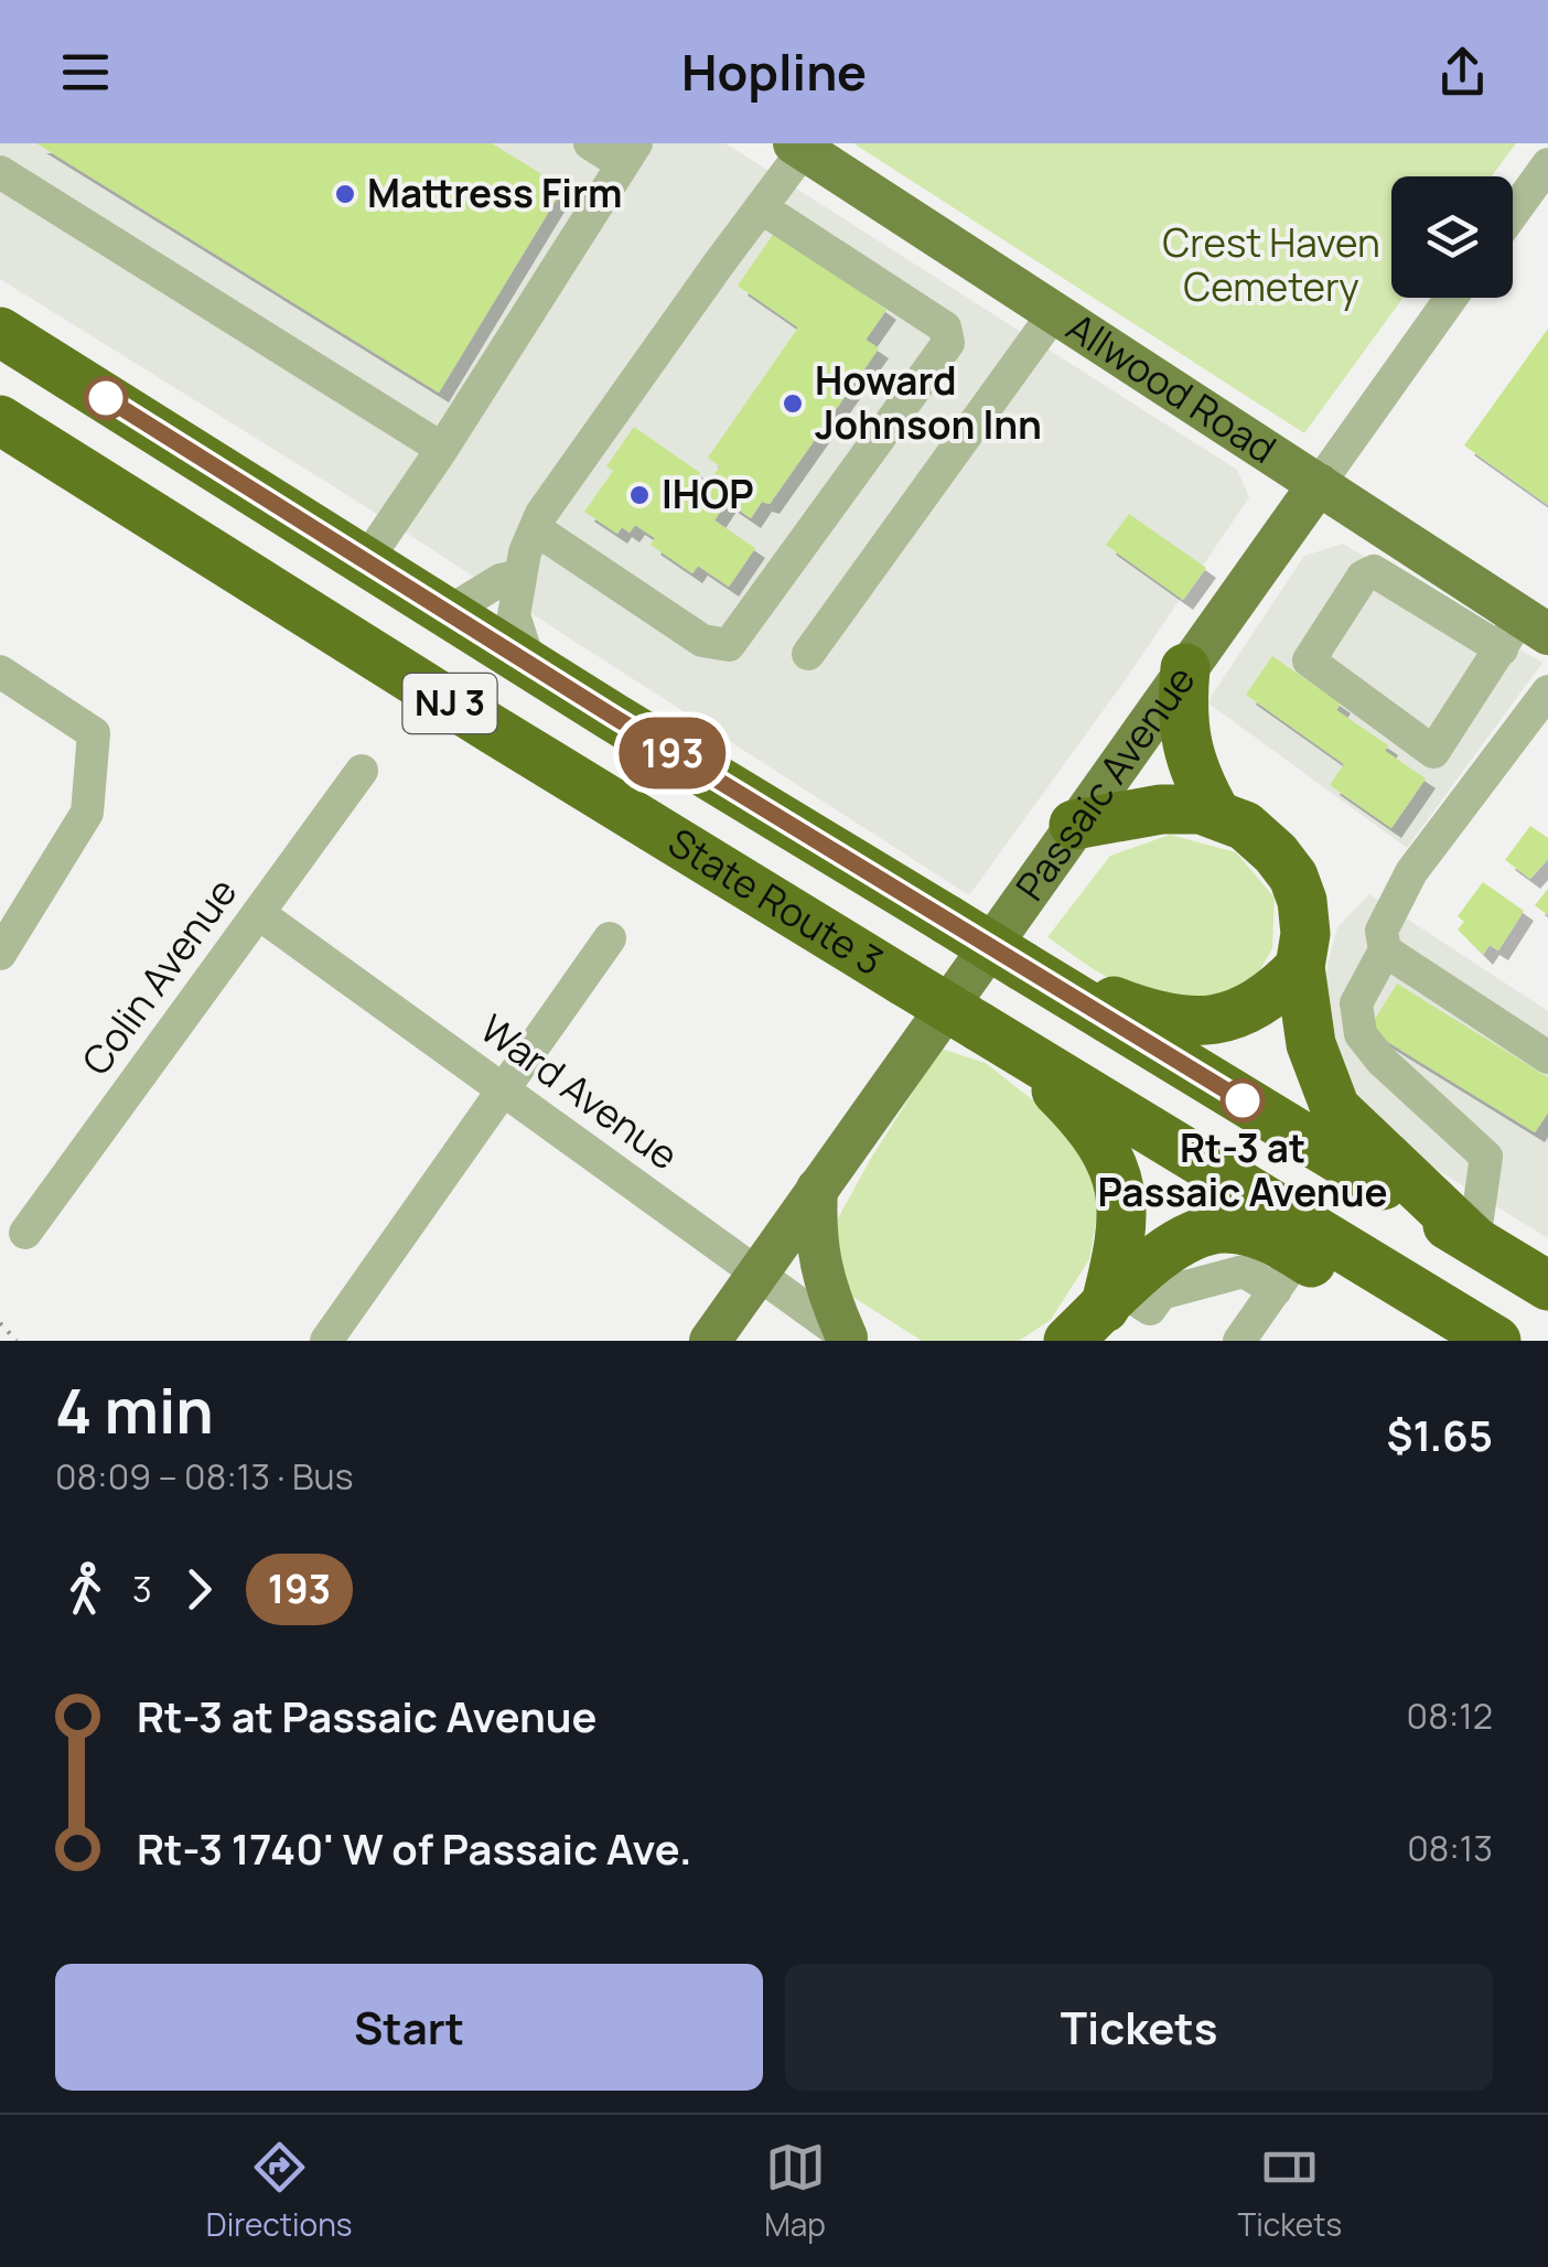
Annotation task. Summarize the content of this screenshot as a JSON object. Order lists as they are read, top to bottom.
{
  "streets": {
    "highway": ["NJ 3", "State Route 3"],
    "main road": ["Allwood Road", "Passaic Avenue"],
    "street": ["Colin Avenue", "Ward Avenue"]
  },
  "crossings": [
    ["Allwood Road", "Passaic Avenue"],
    ["Passaic Avenue", "Ward Avenue"],
    ["Colin Avenue", "Ward Avenue"]
  ],
  "parks": ["Crest Haven Cemetery"],
  "places": [
    "Mattress Firm",
    "Howard Johnson Inn",
    "IHOP",
    "Rt-3 at Passaic Avenue"
  ],
  "lines": ["bus line 193"],
  "page": {
    "header": "Hopline",
    "on_map": "193",
    "heading": ["4 min", "08:09 – 08:13 · Bus", "$1.65"],
    "legs": ["3", "193"],
    "list": [
      {
        "name": "Rt-3 at Passaic Avenue",
        "value": "08:12"
      },
      {
        "name": "Rt-3 1740' W of Passaic Ave.",
        "value": "08:13"
      }
    ],
    "buttons": ["Start", "Tickets"],
    "tabs": ["Directions", "Map", "Tickets"]
  }
}
